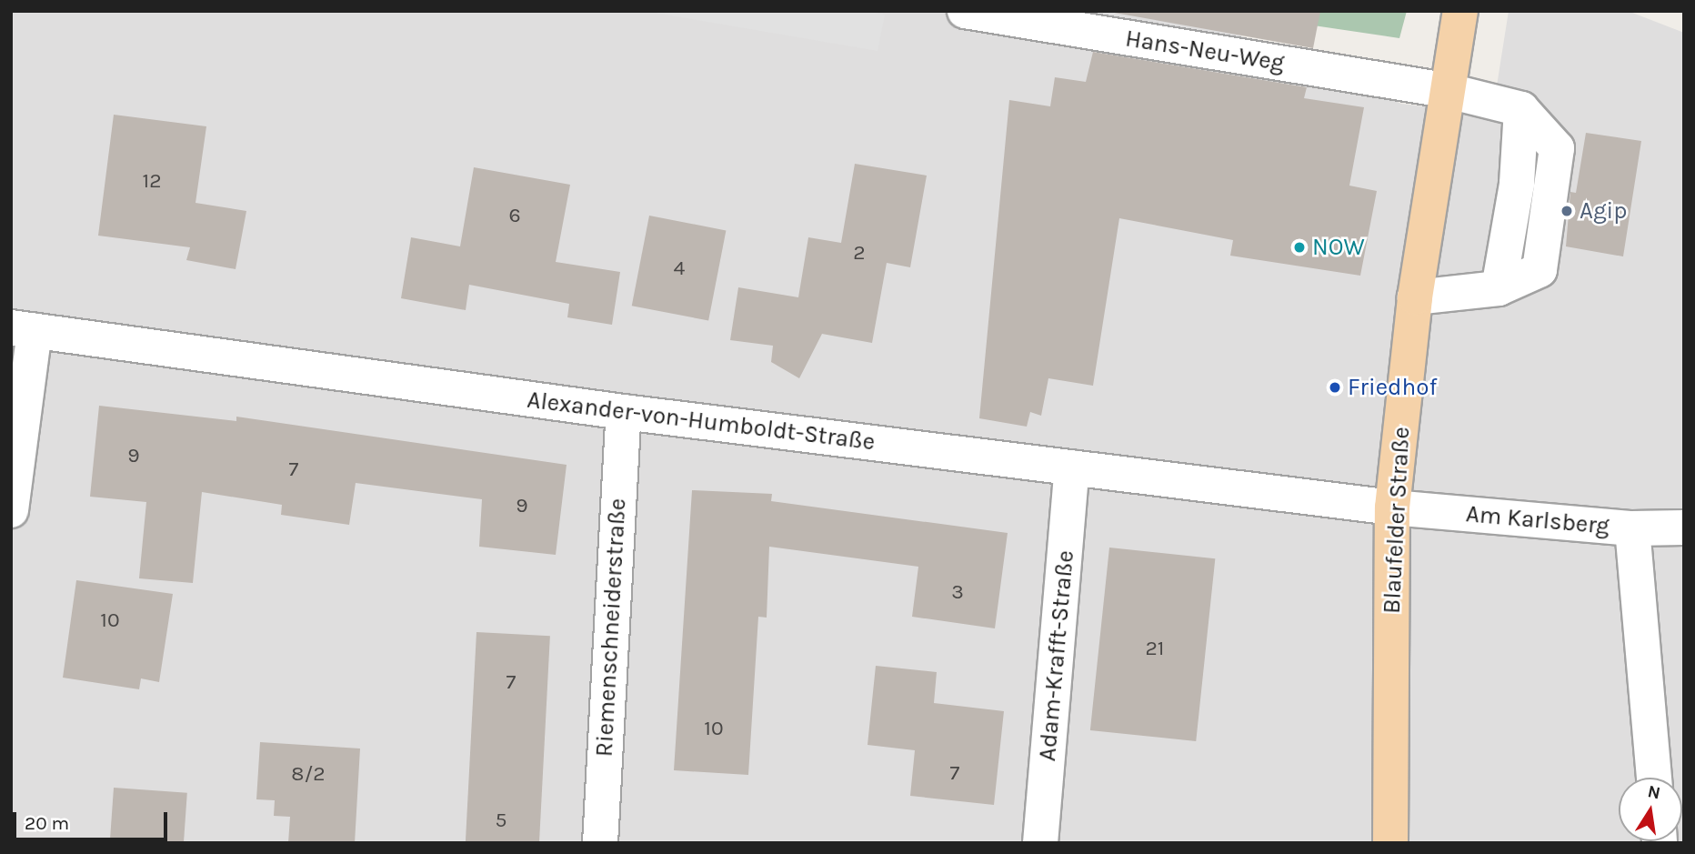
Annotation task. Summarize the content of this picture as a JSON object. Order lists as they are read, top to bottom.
{
  "streets": {
    "main road": ["Blaufelder Straße"],
    "street": [
      "Hans-Neu-Weg",
      "Alexander-von-Humboldt-Straße",
      "Am Karlsberg",
      "Riemenschneiderstraße",
      "Adam-Krafft-Straße"
    ]
  },
  "crossings": [
    ["Hans-Neu-Weg", "Blaufelder Straße"],
    ["Alexander-von-Humboldt-Straße", "Blaufelder Straße"],
    ["Alexander-von-Humboldt-Straße", "Am Karlsberg"],
    ["Alexander-von-Humboldt-Straße", "Riemenschneiderstraße"],
    ["Alexander-von-Humboldt-Straße", "Adam-Krafft-Straße"],
    ["Blaufelder Straße", "Am Karlsberg"]
  ],
  "places": ["Agip", "NOW", "Friedhof"],
  "house_numbers": [
    "12",
    "6",
    "2",
    "4",
    "9",
    "7",
    "9",
    "3",
    "10",
    "21",
    "7",
    "10",
    "7",
    "8/2",
    "5"
  ],
  "scale_bar": "20 m",
  "north": "top"
}
